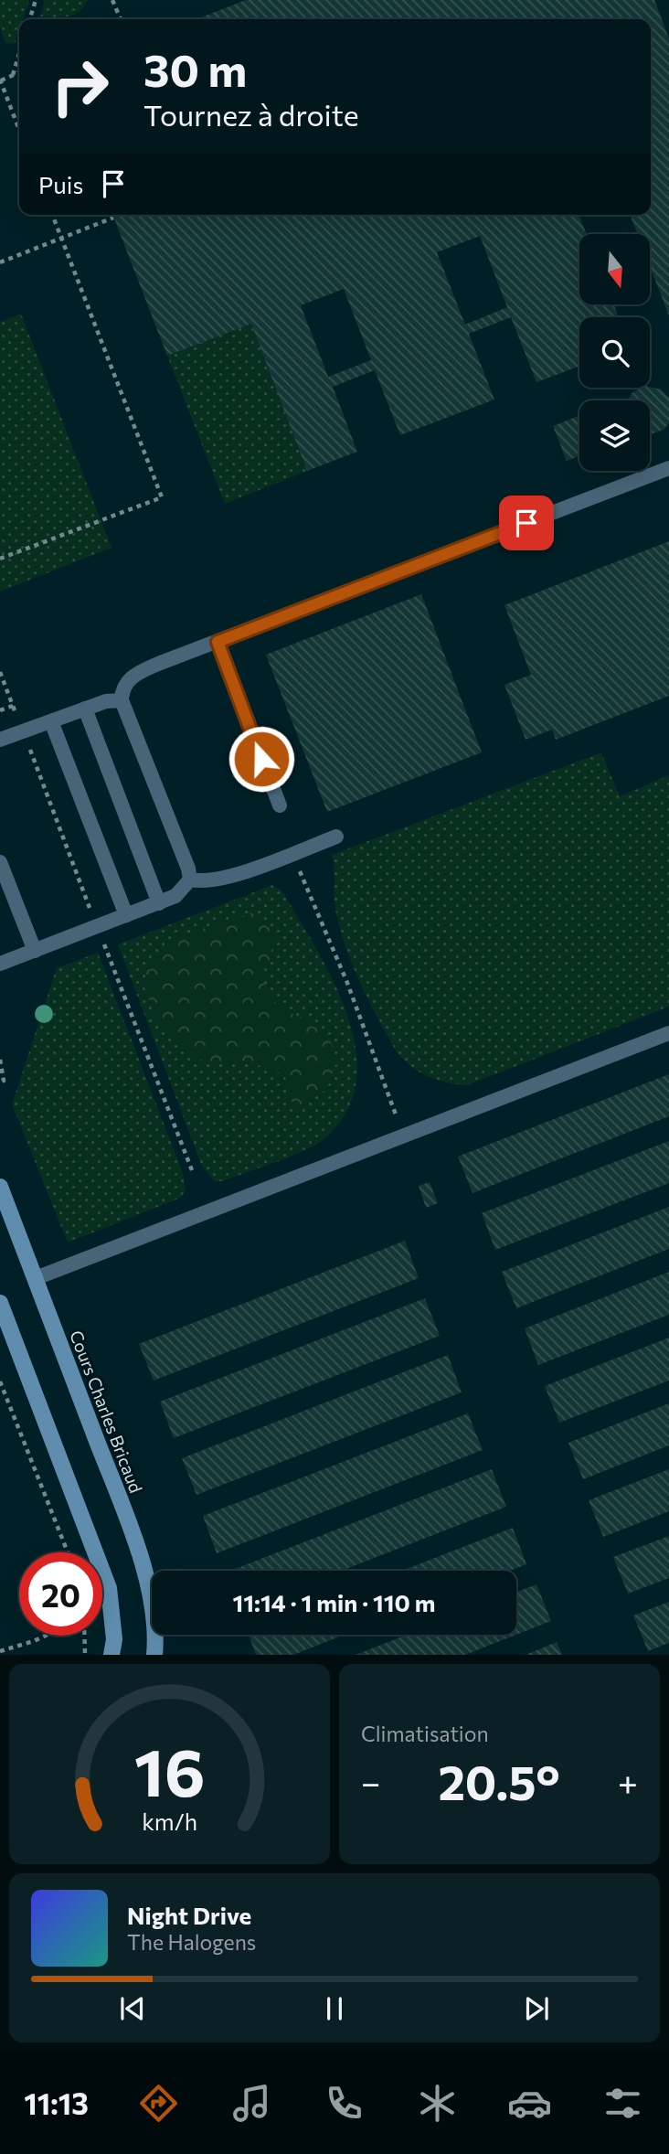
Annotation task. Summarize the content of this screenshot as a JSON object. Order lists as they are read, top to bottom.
{
  "streets": {
    "main road": ["Cours Charles Bricaud"]
  },
  "north": "bottom",
  "page": {
    "turn": ["30 m", "Tournez à droite"],
    "then": "Puis",
    "limit": "20",
    "trip": "11:14 · 1 min · 110 m",
    "tile": "Climatisation",
    "heat": ["−", "20.5°", "+"],
    "song": ["Night Drive", "The Halogens"],
    "tabs": "11:13",
    "gauge": ["16", "km/h"]
  }
}
